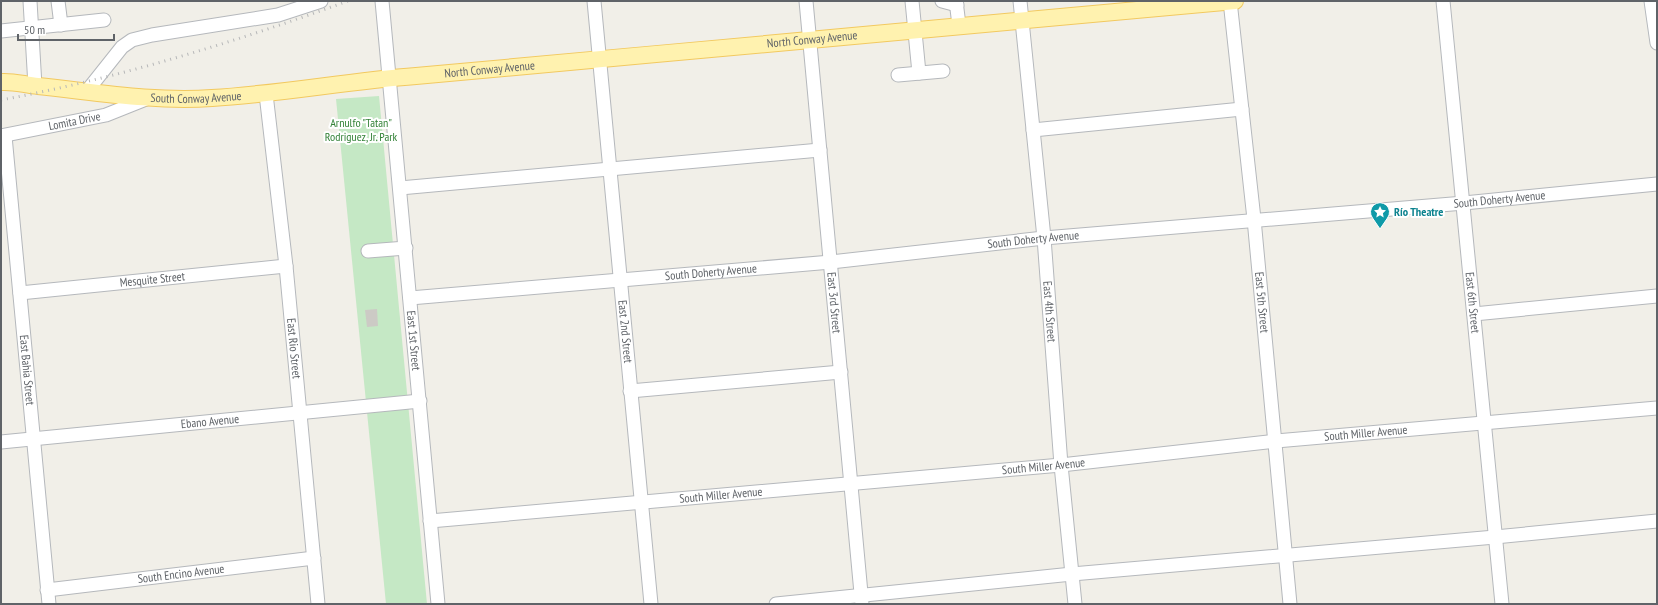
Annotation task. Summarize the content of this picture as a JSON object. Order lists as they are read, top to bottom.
{
  "streets": {
    "main road": ["North Conway Avenue", "South Conway Avenue"],
    "street": [
      "Lomita Drive",
      "South Doherty Avenue",
      "Mesquite Street",
      "East 3rd Street",
      "East 5th Street",
      "East 6th Street",
      "East 4th Street",
      "East 2nd Street",
      "East 1st Street",
      "East Rio Street",
      "East Bahia Street",
      "Ebano Avenue",
      "South Miller Avenue",
      "South Encino Avenue"
    ]
  },
  "crossings": [
    ["North Conway Avenue", "South Conway Avenue"],
    ["North Conway Avenue", "East 3rd Street"],
    ["North Conway Avenue", "East 5th Street"],
    ["North Conway Avenue", "East 4th Street"],
    ["North Conway Avenue", "East 2nd Street"],
    ["North Conway Avenue", "East 1st Street"],
    ["South Conway Avenue", "Lomita Drive"],
    ["South Conway Avenue", "East 1st Street"],
    ["South Conway Avenue", "East Rio Street"],
    ["Lomita Drive", "East Bahia Street"],
    ["South Doherty Avenue", "East 3rd Street"],
    ["South Doherty Avenue", "East 5th Street"],
    ["South Doherty Avenue", "East 6th Street"],
    ["South Doherty Avenue", "East 4th Street"],
    ["South Doherty Avenue", "East 2nd Street"],
    ["South Doherty Avenue", "East 1st Street"],
    ["Mesquite Street", "East Rio Street"],
    ["Mesquite Street", "East Bahia Street"],
    ["East 3rd Street", "South Miller Avenue"],
    ["East 5th Street", "South Miller Avenue"],
    ["East 6th Street", "South Miller Avenue"],
    ["East 4th Street", "South Miller Avenue"],
    ["East 2nd Street", "South Miller Avenue"],
    ["East 1st Street", "Ebano Avenue"],
    ["East 1st Street", "South Miller Avenue"],
    ["East Rio Street", "Ebano Avenue"],
    ["East Rio Street", "South Encino Avenue"],
    ["East Bahia Street", "Ebano Avenue"],
    ["East Bahia Street", "South Encino Avenue"]
  ],
  "parks": ["Arnulfo \"Tatan\" Rodriguez, Jr. Park"],
  "places": {
    "place": ["Río Theatre"]
  },
  "scale_bar": "50 m"
}
